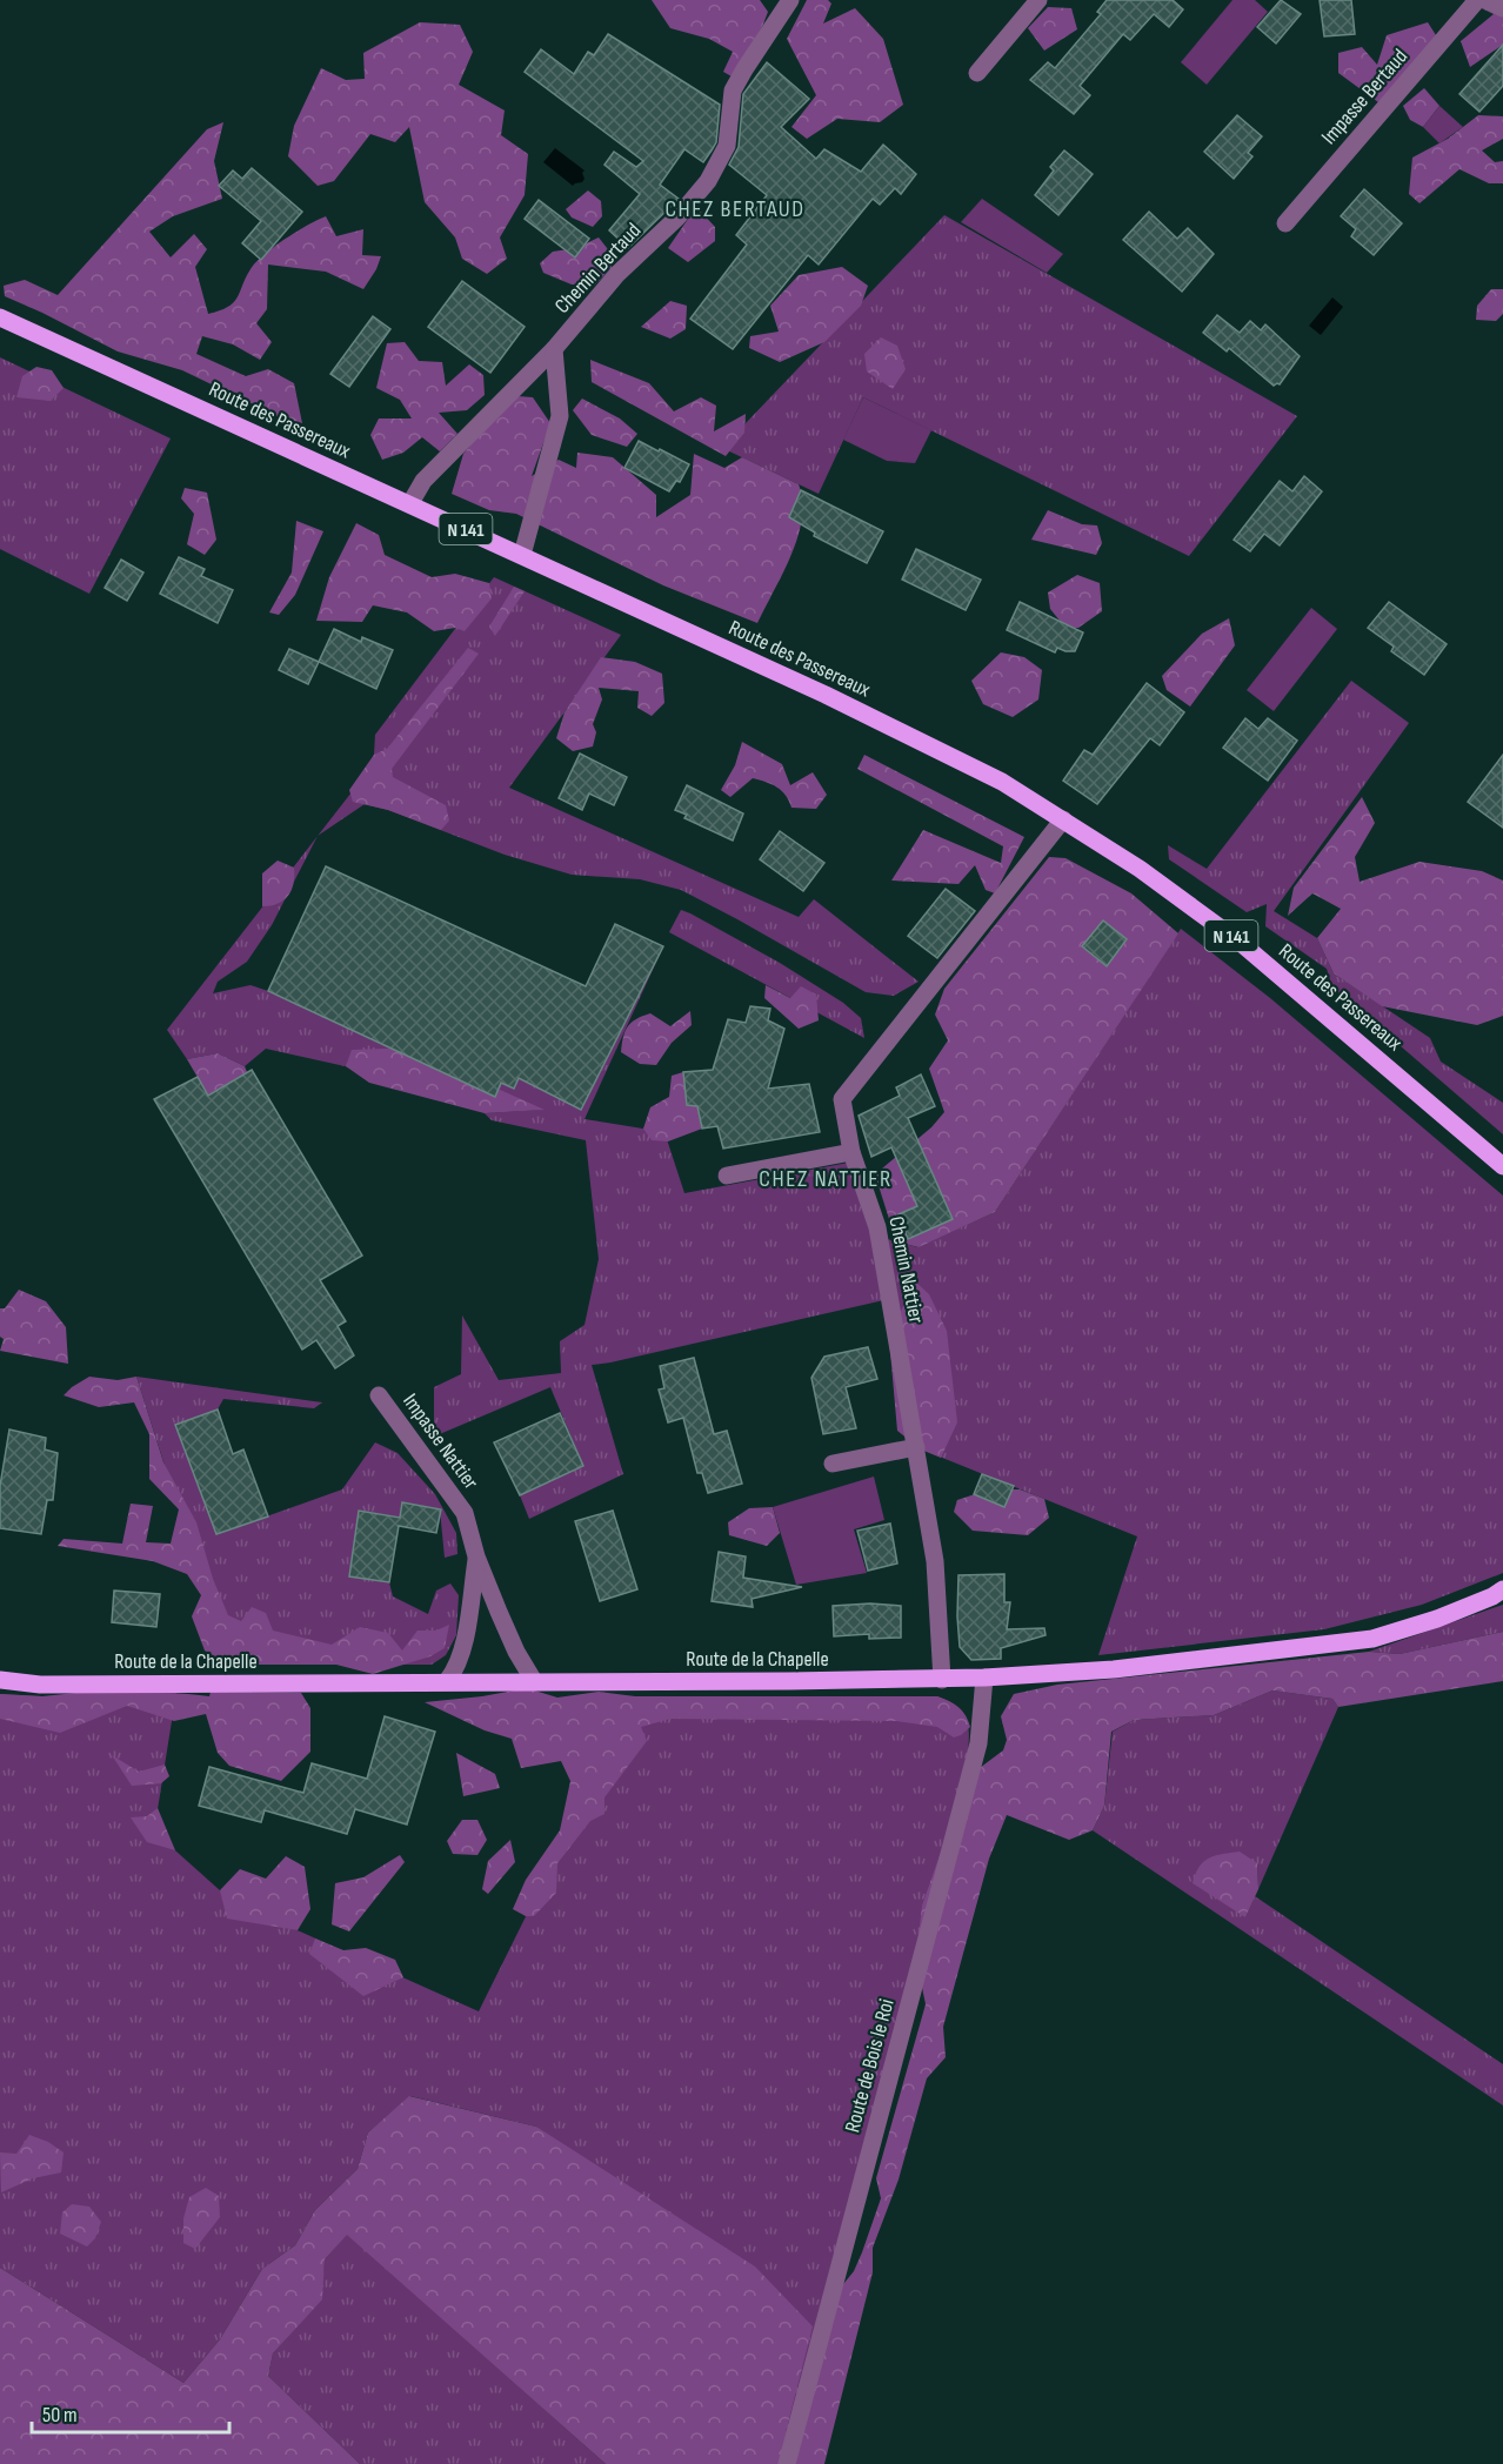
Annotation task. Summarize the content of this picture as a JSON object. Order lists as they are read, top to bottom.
{
  "streets": {
    "main road": ["Route des Passereaux", "N 141", "Route de la Chapelle"],
    "street": [
      "Impasse Bertaud",
      "Chemin Bertaud",
      "Chemin Nattier",
      "Impasse Nattier",
      "Route de Bois le Roi"
    ]
  },
  "crossings": [
    ["Chemin Bertaud", "Route des Passereaux"],
    ["Route des Passereaux", "Chemin Nattier"],
    ["Chemin Nattier", "Route de la Chapelle"],
    ["Impasse Nattier", "Route de la Chapelle"],
    ["Route de la Chapelle", "Route de Bois le Roi"]
  ],
  "districts": ["CHEZ BERTAUD", "CHEZ NATTIER"],
  "scale_bar": "50 m"
}
